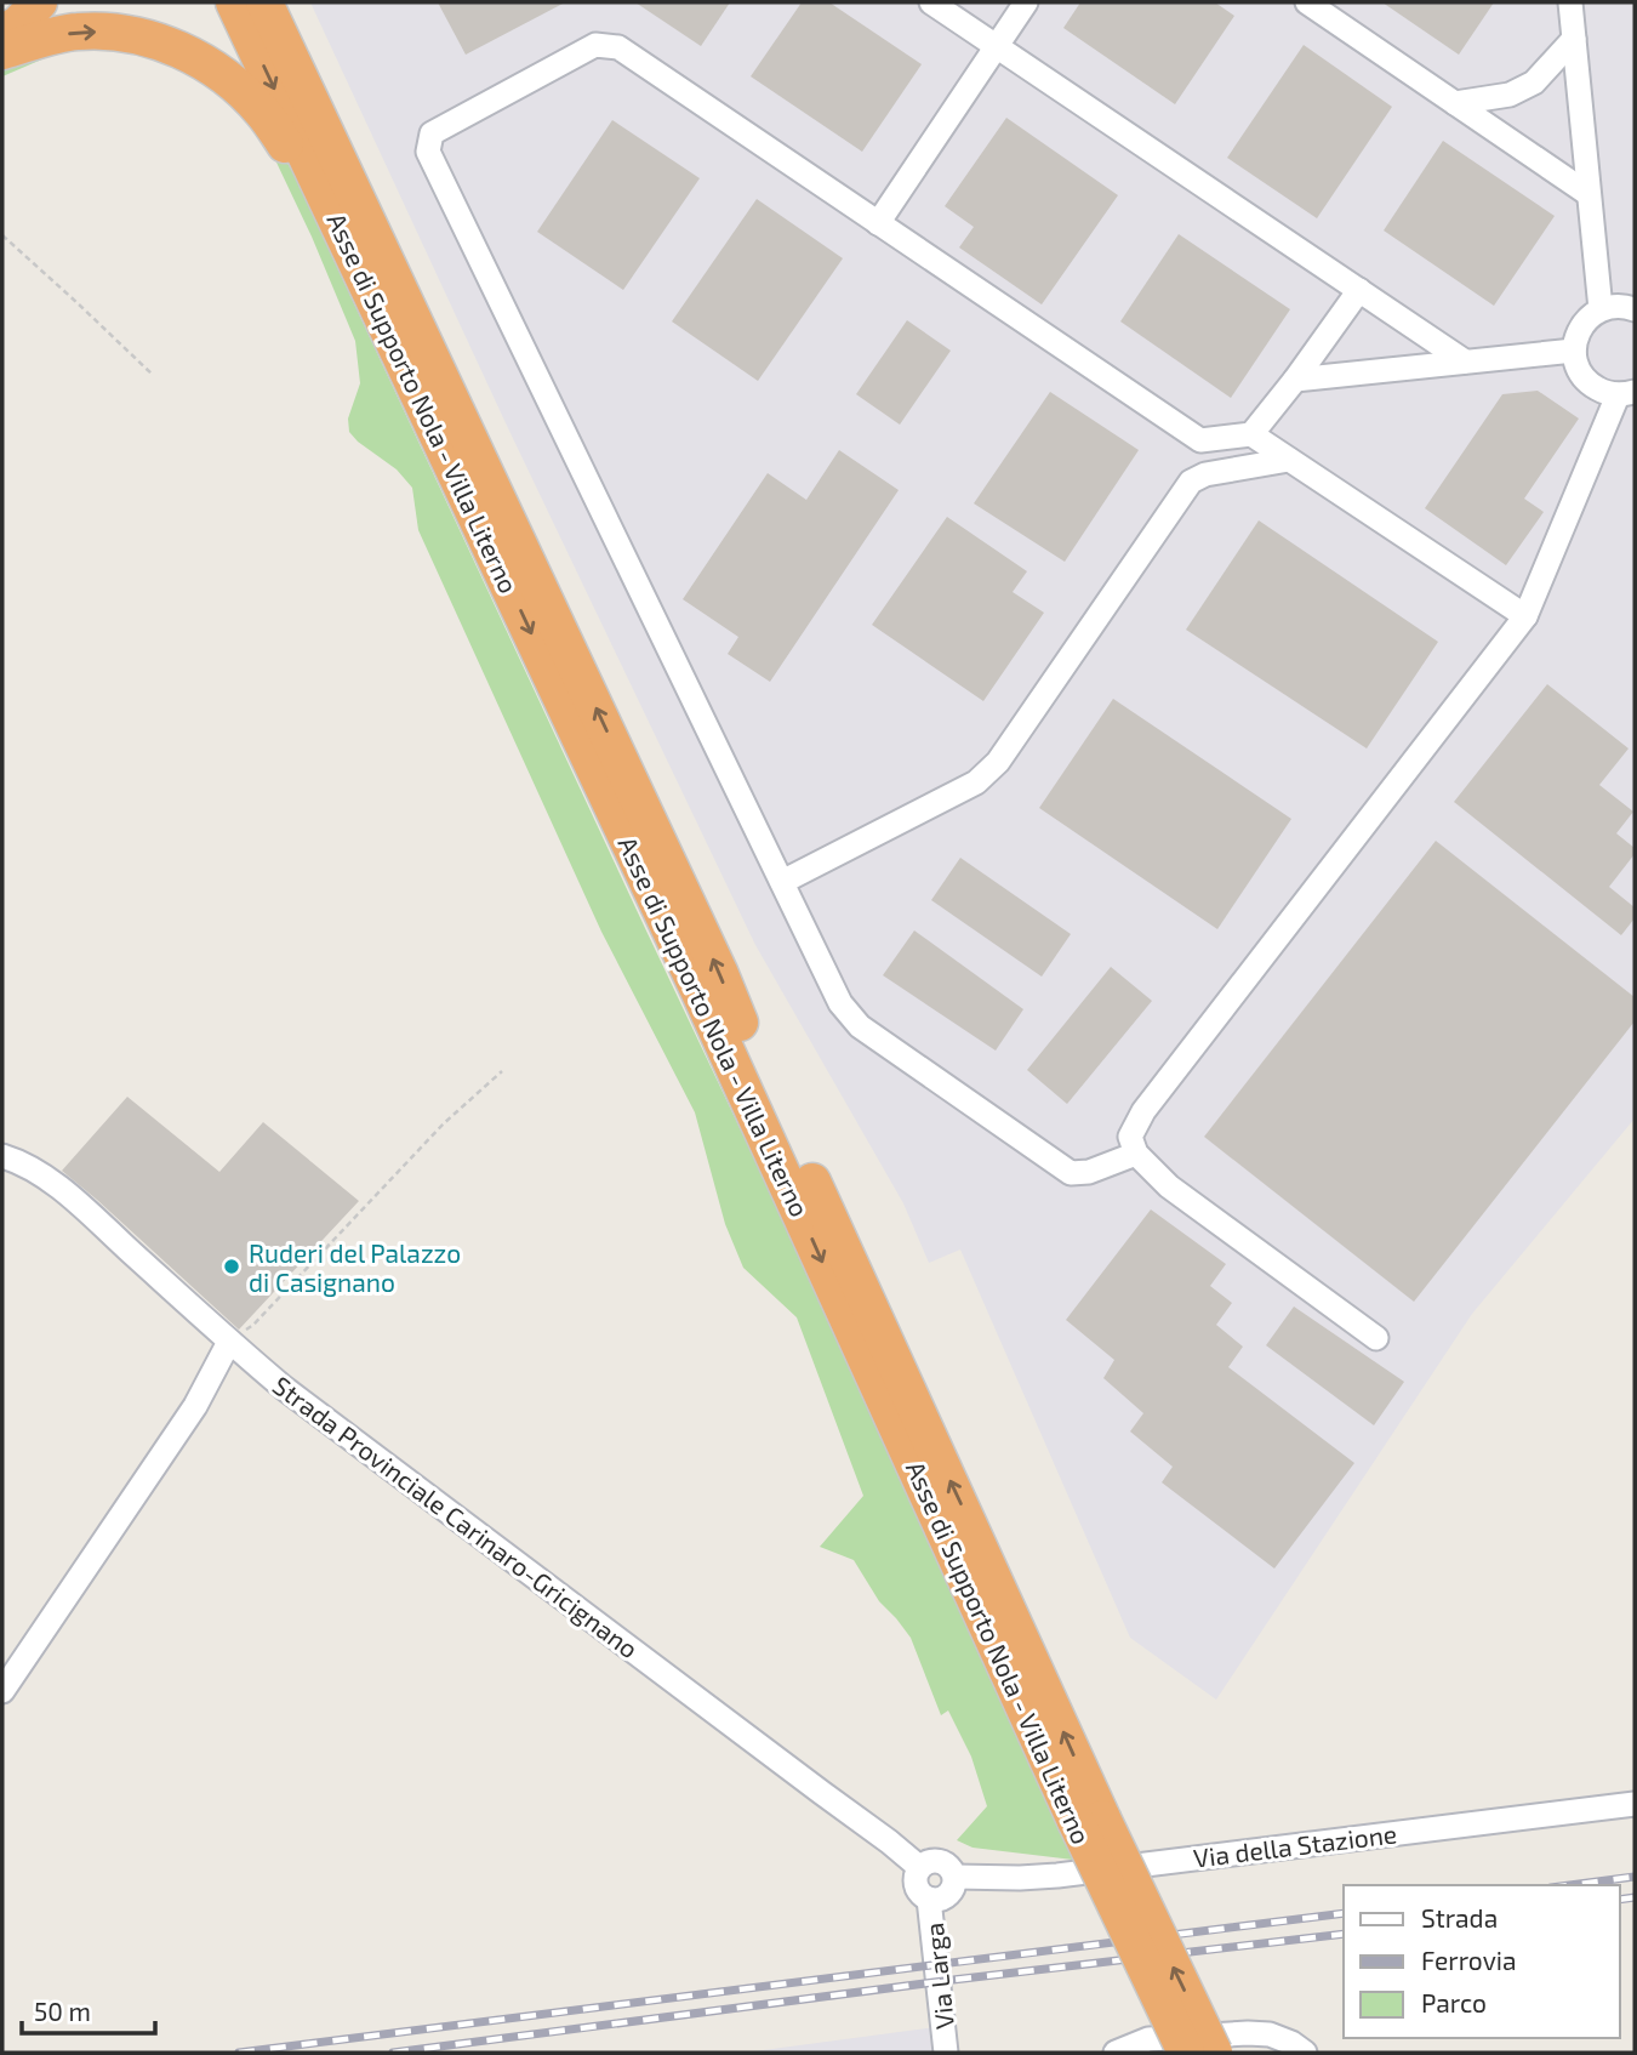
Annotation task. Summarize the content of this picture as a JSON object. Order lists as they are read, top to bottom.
{
  "streets": {
    "highway": ["Asse di Supporto Nola - Villa Literno"],
    "street": ["Strada Provinciale Carinaro-Gricignano", "Via della Stazione", "Via Larga"]
  },
  "crossings": [
    ["Strada Provinciale Carinaro-Gricignano", "Via della Stazione"],
    ["Strada Provinciale Carinaro-Gricignano", "Via Larga"],
    ["Via della Stazione", "Via Larga"]
  ],
  "places": ["Ruderi del Palazzo di Casignano"],
  "legend": ["Strada", "Ferrovia", "Parco"],
  "scale_bar": "50 m"
}
